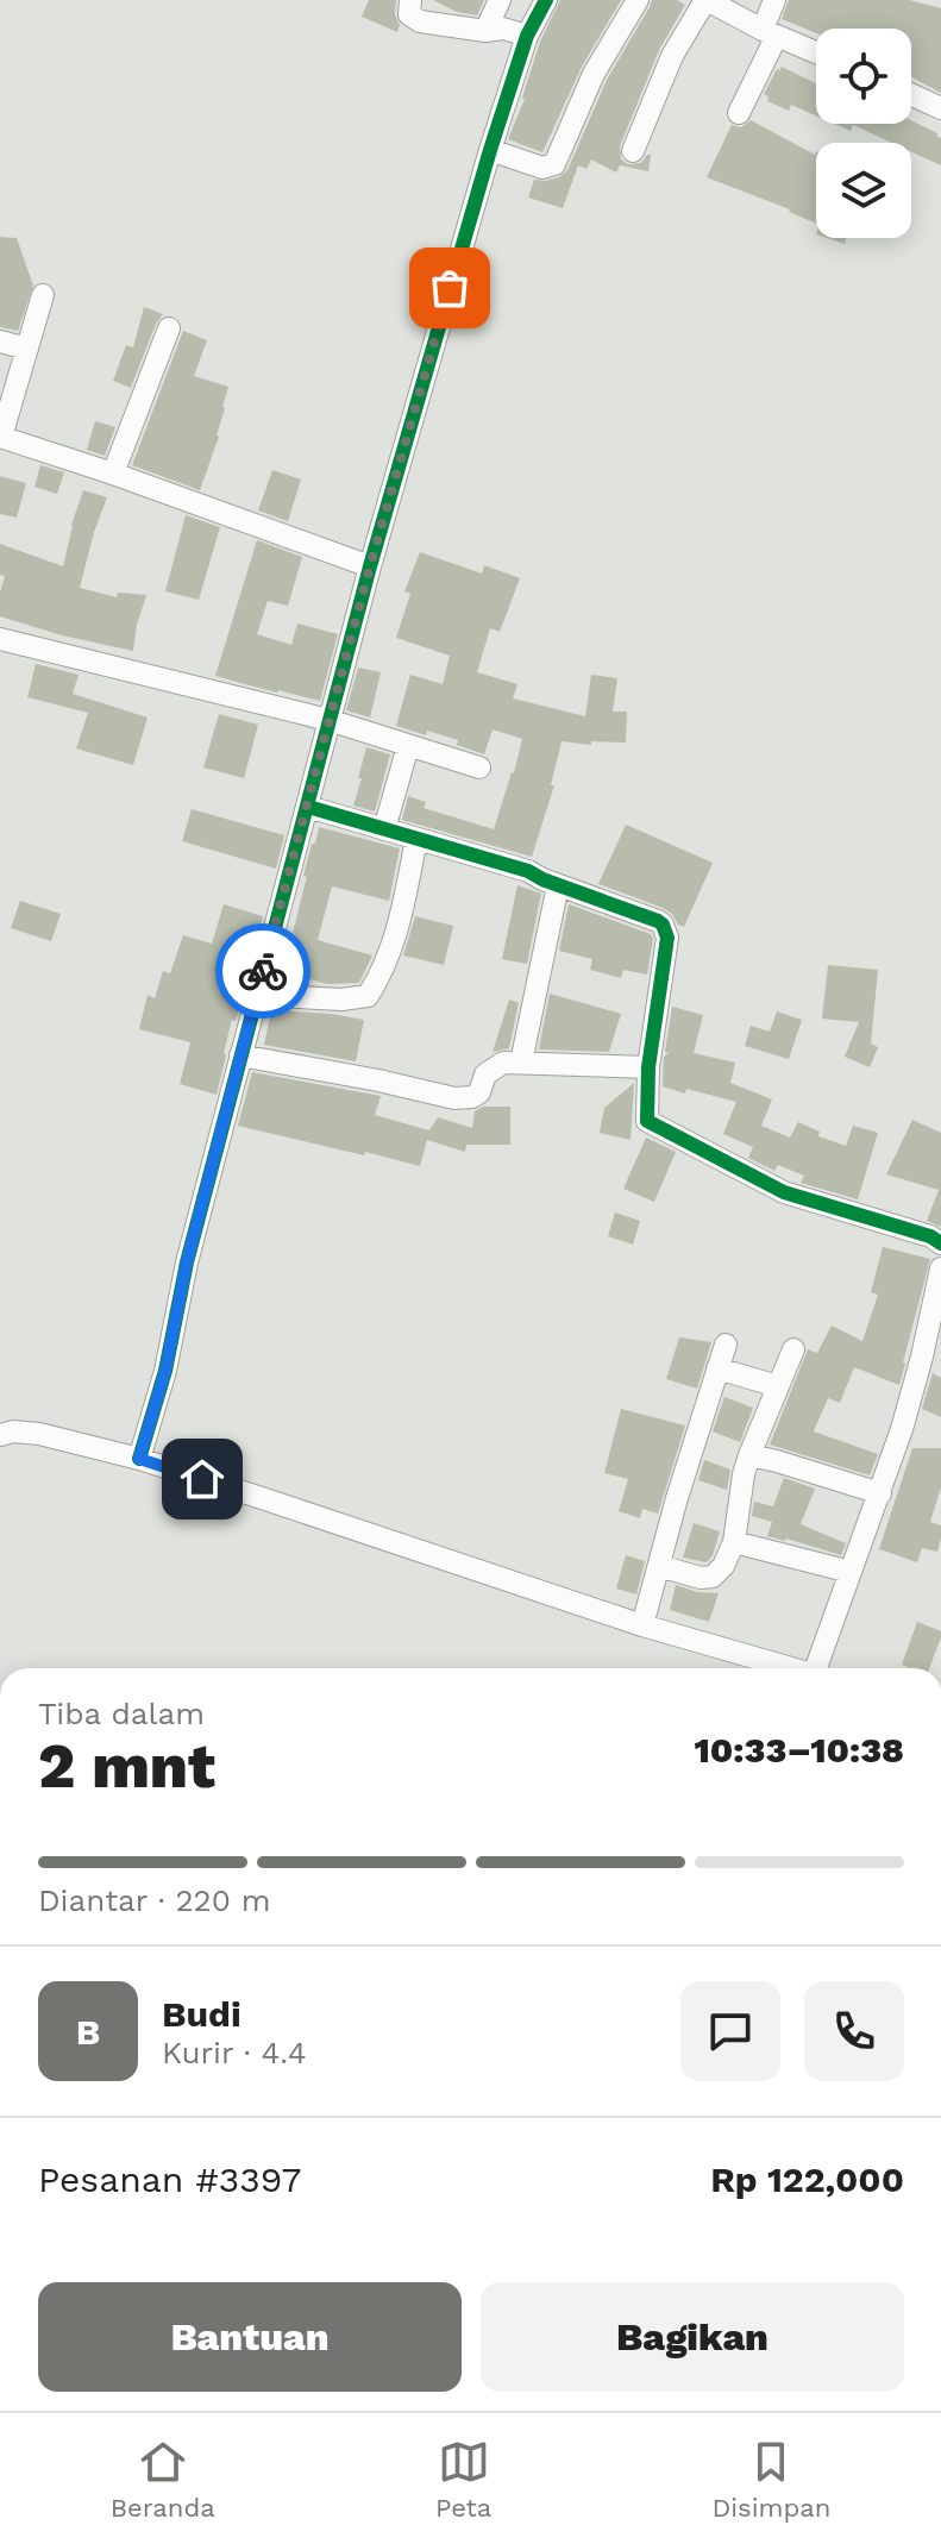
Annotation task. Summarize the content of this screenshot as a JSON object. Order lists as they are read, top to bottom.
{
  "page": {
    "heading": ["2 mnt", "Tiba dalam", "10:33–10:38"],
    "panel": [
      "Budi",
      "Kurir · 4.4",
      "Pesanan #3397",
      "Rp 122,000"
    ],
    "bar": "Diantar · 220 m",
    "round": "B",
    "buttons": ["Bantuan", "Bagikan"],
    "tabs": ["Beranda", "Peta", "Disimpan"]
  }
}
